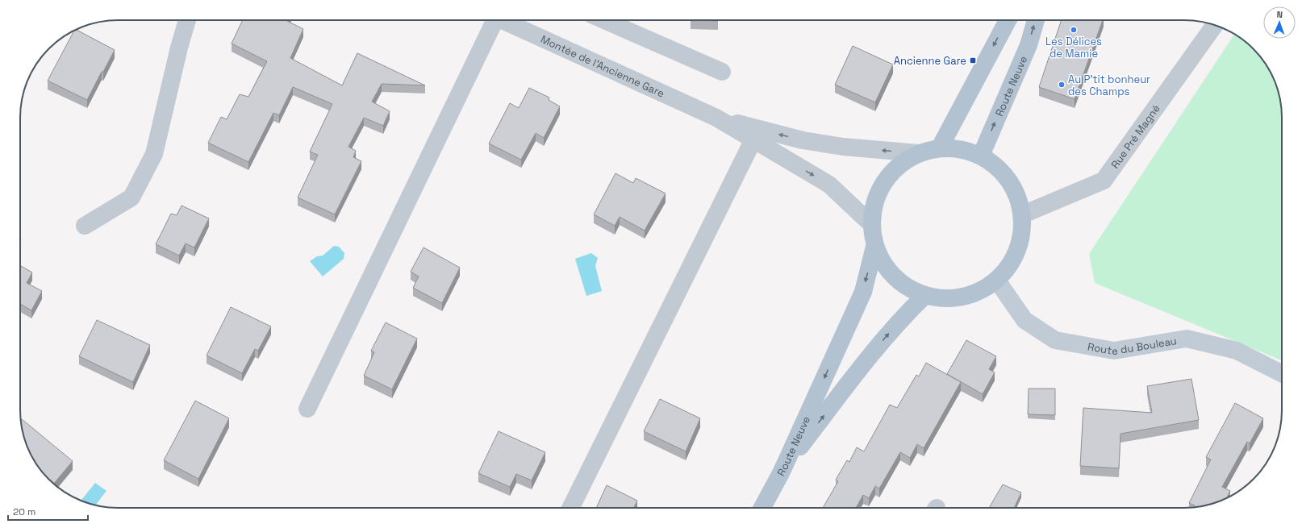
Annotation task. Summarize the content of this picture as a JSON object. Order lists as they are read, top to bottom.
{
  "streets": {
    "main road": ["Route Neuve", "Route du Bouleau"],
    "street": ["Montée de l'Ancienne Gare", "Rue Pré Magné"]
  },
  "places": {
    "other": ["Les Délices de Mamie", "Au P'tit bonheur des Champs"],
    "transit": ["Ancienne Gare"]
  },
  "scale_bar": "20 m",
  "north": "top"
}
